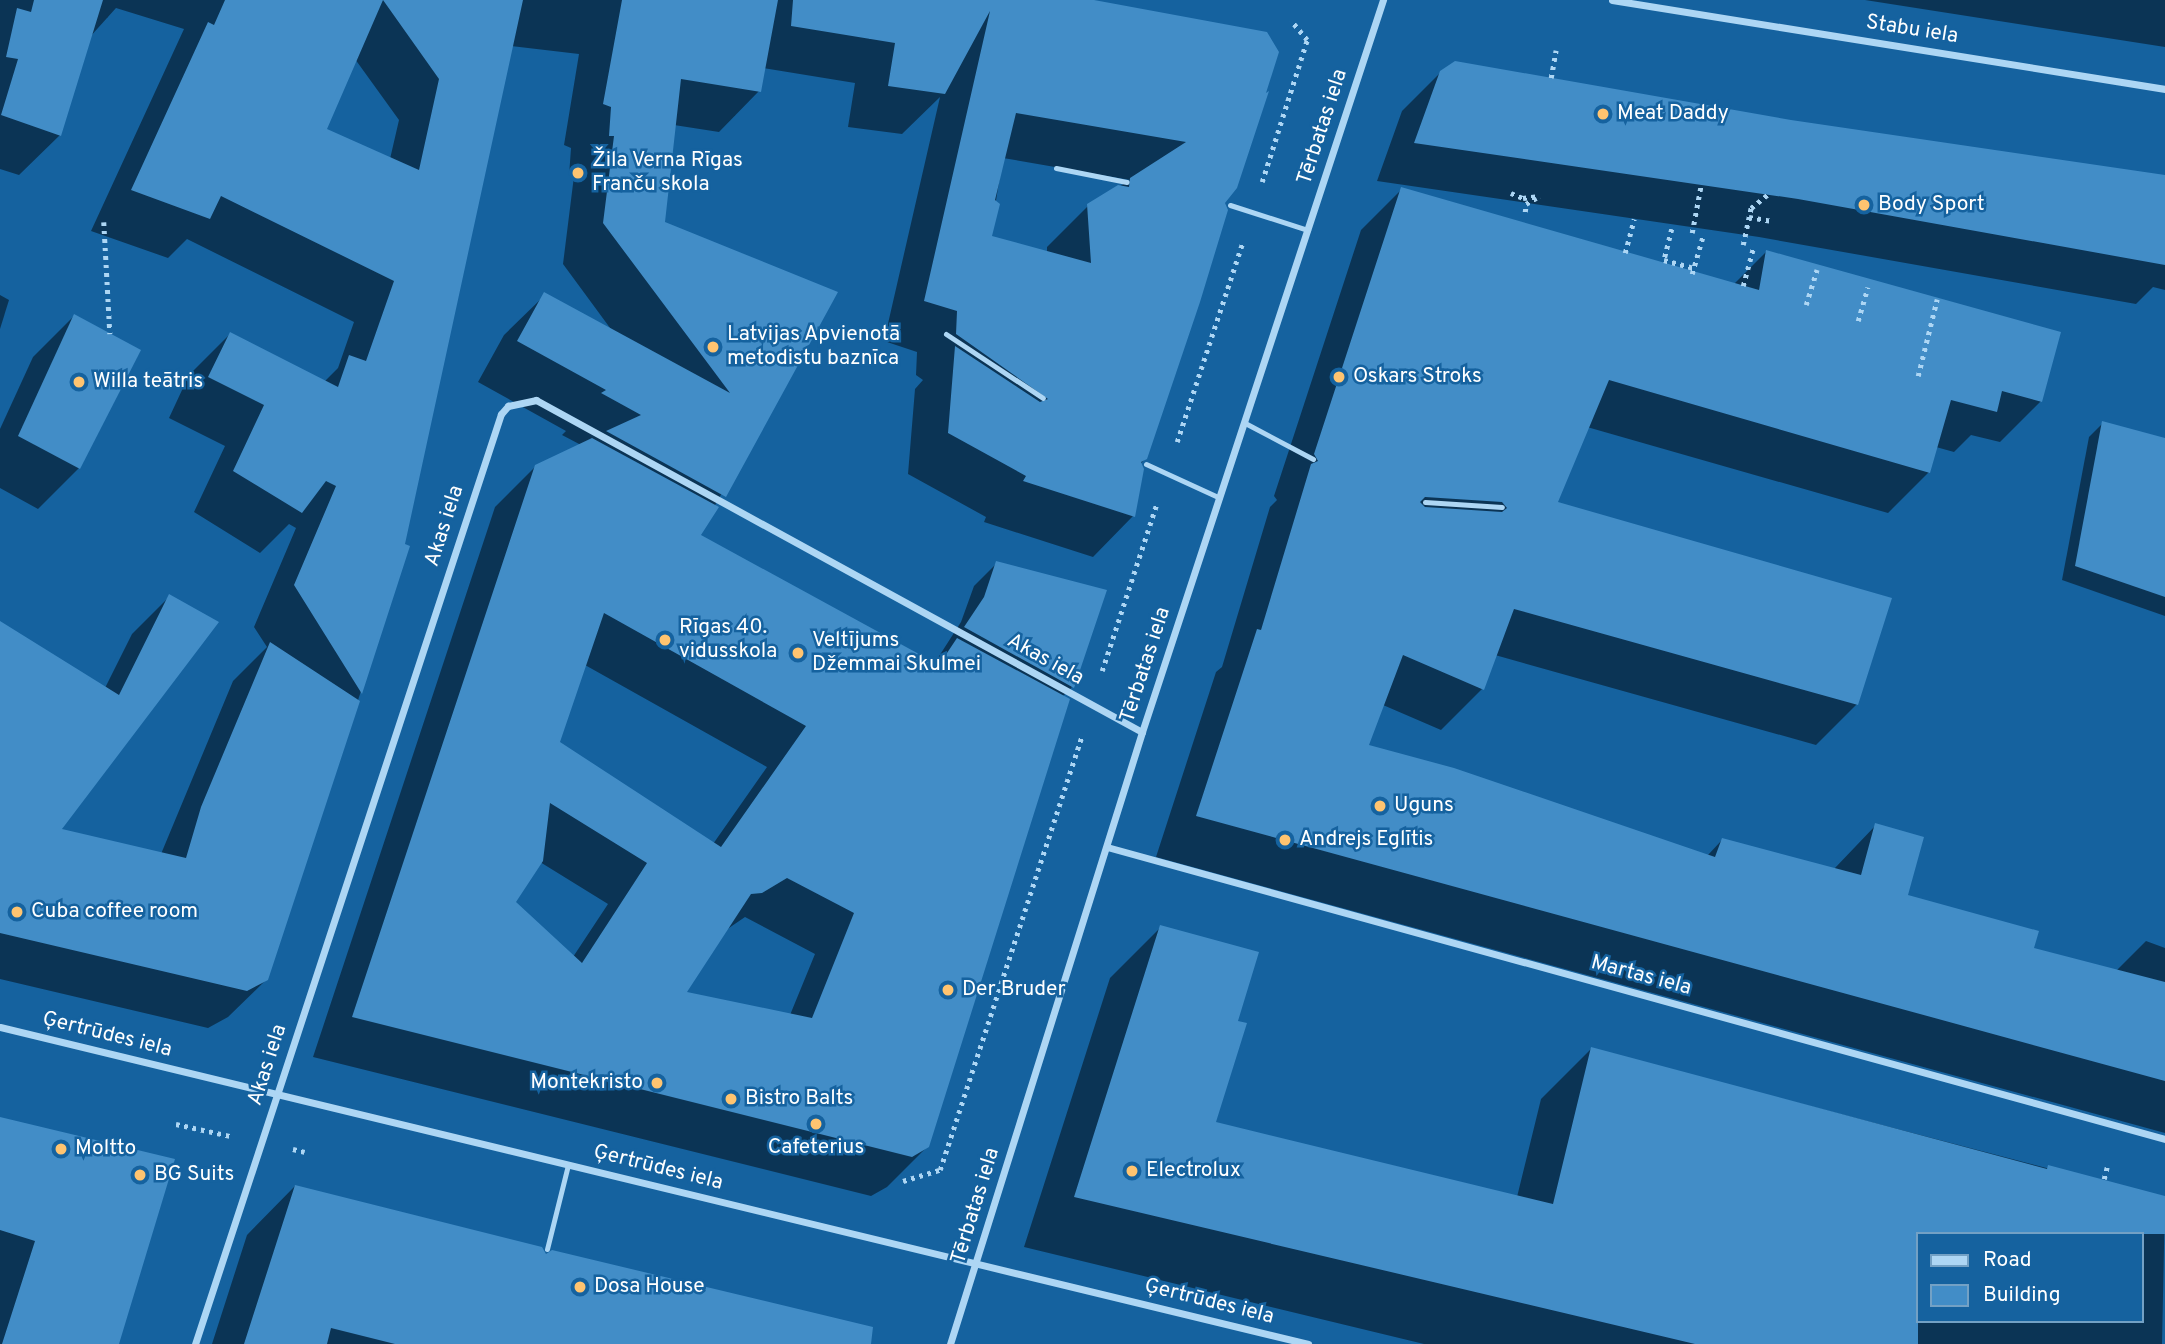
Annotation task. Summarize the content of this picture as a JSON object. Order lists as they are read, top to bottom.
{
  "streets": {
    "street": [
      "Stabu iela",
      "Tērbatas iela",
      "Akas iela",
      "Martas iela",
      "Ģertrūdes iela"
    ]
  },
  "crossings": [
    ["Tērbatas iela", "Akas iela"],
    ["Tērbatas iela", "Martas iela"],
    ["Tērbatas iela", "Ģertrūdes iela"],
    ["Akas iela", "Ģertrūdes iela"]
  ],
  "places": [
    "Meat Daddy",
    "Žila Verna Rīgas Franču skola",
    "Body Sport",
    "Latvijas Apvienotā metodistu baznīca",
    "Oskars Stroks",
    "Willa teātris",
    "Rīgas 40. vidusskola",
    "Veltījums Džemmai Skulmei",
    "Uguns",
    "Andrejs Eglītis",
    "Cuba coffee room",
    "Der Bruder",
    "Montekristo",
    "Bistro Balts",
    "Cafeterius",
    "Moltto",
    "Electrolux",
    "BG Suits",
    "Dosa House"
  ],
  "legend": ["Road", "Building"]
}
